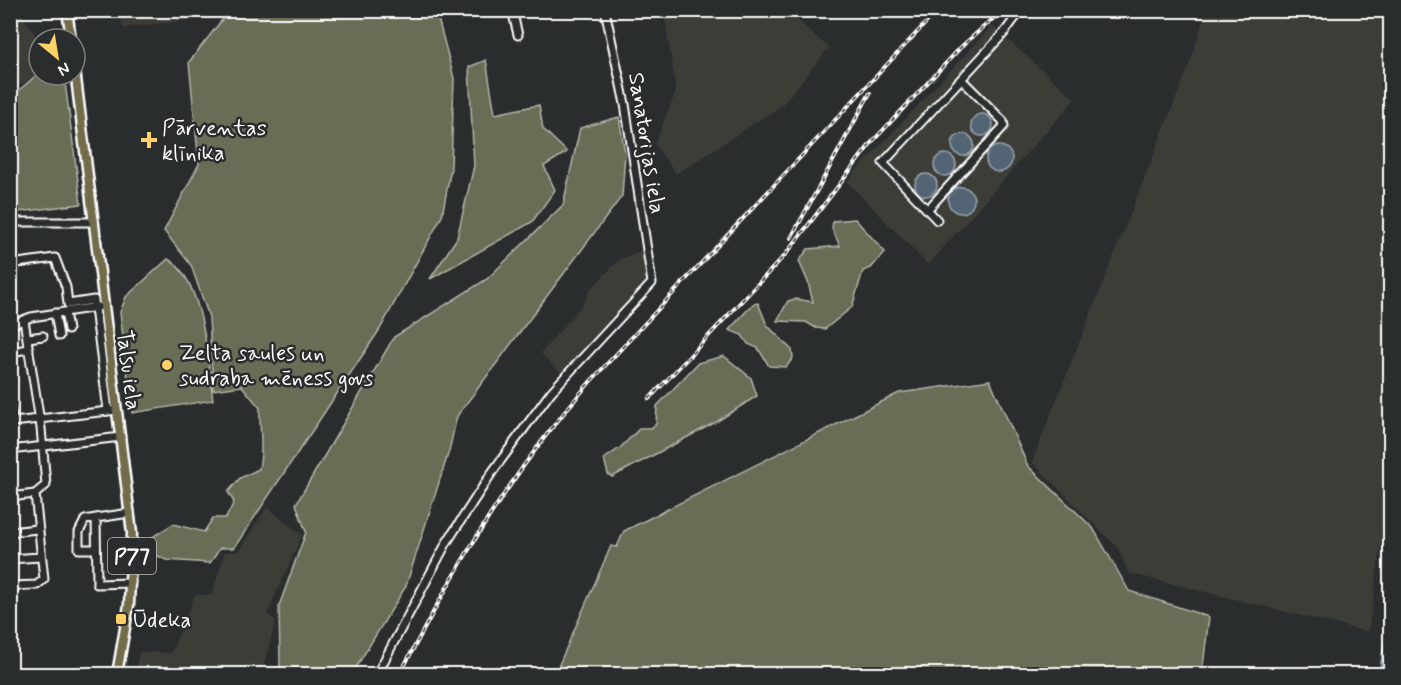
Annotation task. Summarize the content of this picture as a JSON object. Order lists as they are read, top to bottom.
{
  "streets": {
    "main road": ["Talsu iela", "P77"],
    "street": ["Sanatorijas iela"]
  },
  "places": {
    "health": ["Pārventas klīnika"],
    "other": ["Zelta saules un sudraba mēness govs"],
    "transit": ["Ūdeka"]
  },
  "north": "bottom right"
}
